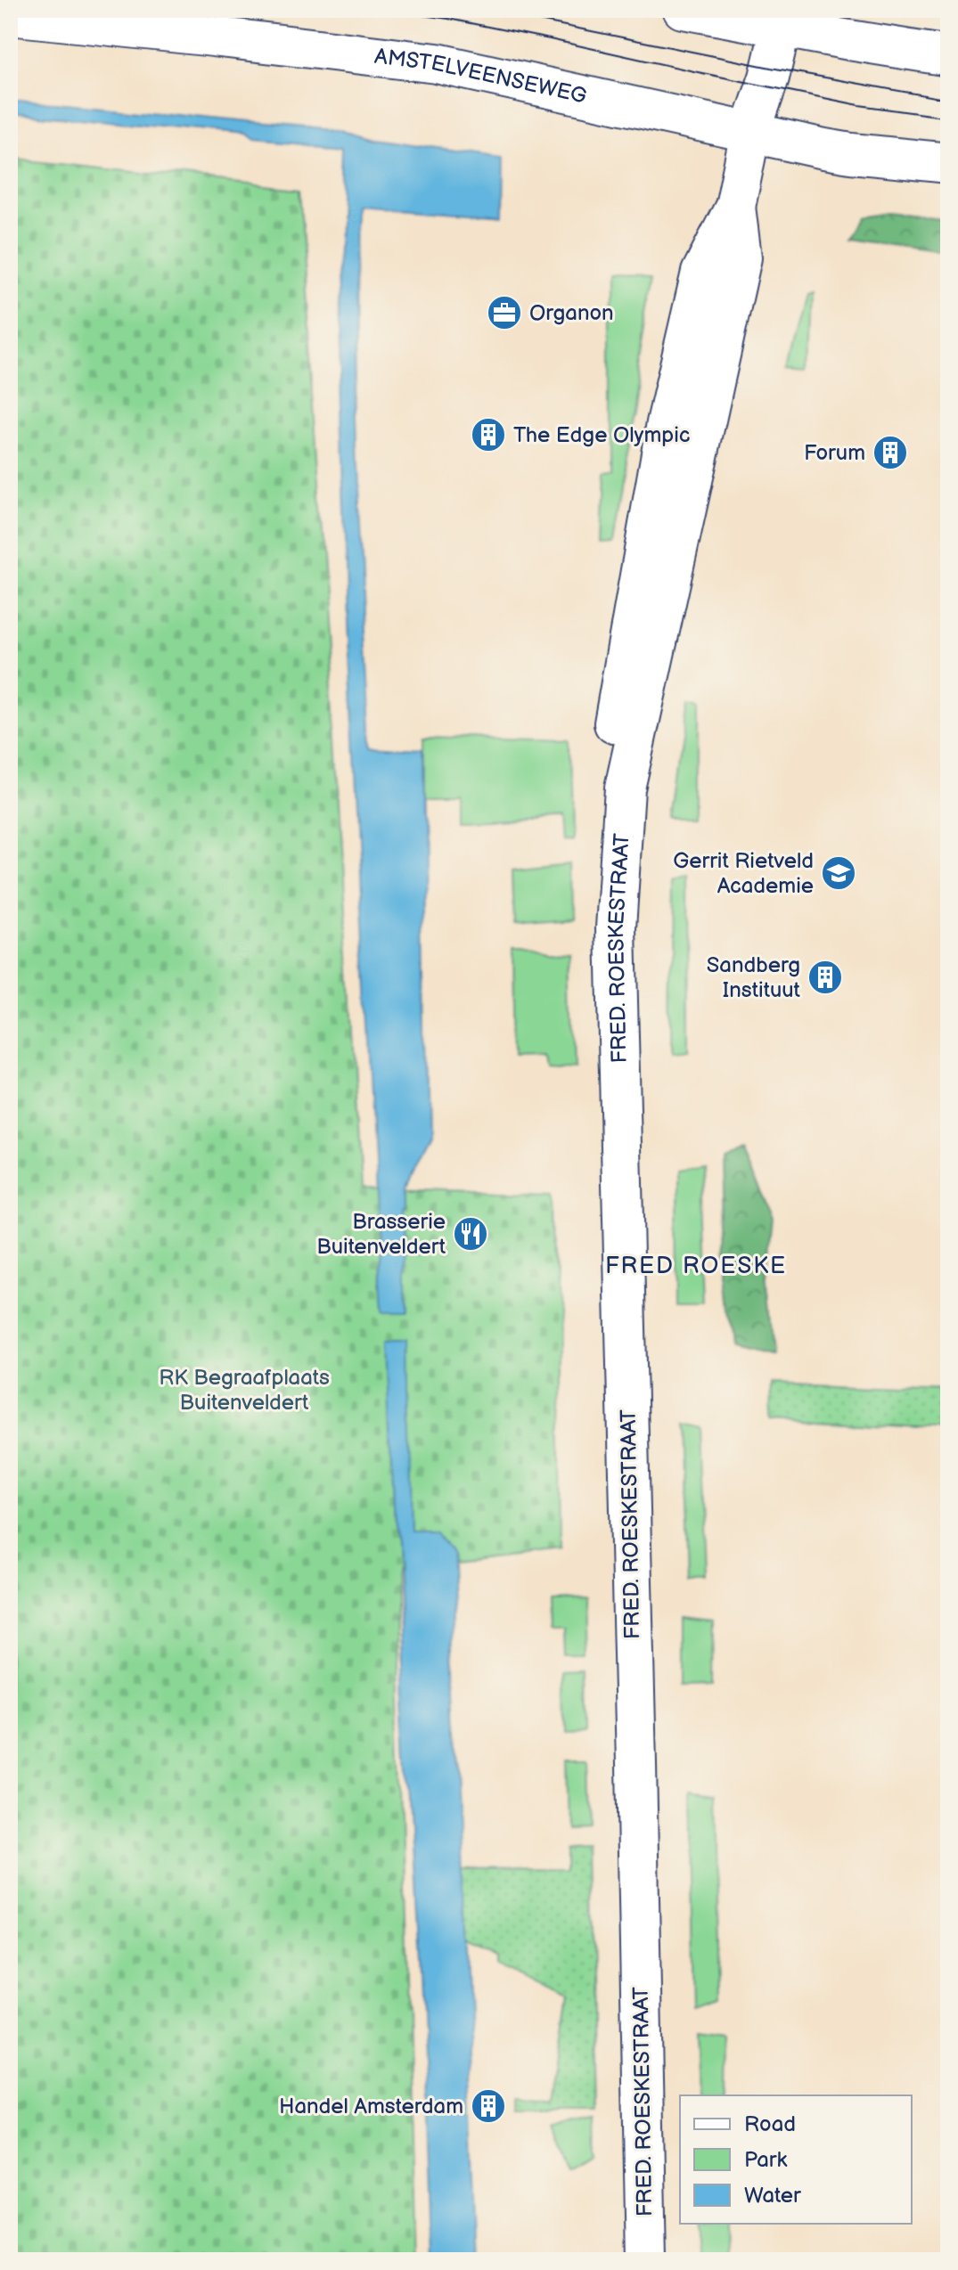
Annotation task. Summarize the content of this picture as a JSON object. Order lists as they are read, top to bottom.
{
  "streets": {
    "street": ["AMSTELVEENSEWEG", "FRED. ROESKESTRAAT"]
  },
  "crossings": [
    ["AMSTELVEENSEWEG", "FRED. ROESKESTRAAT"]
  ],
  "districts": ["FRED ROESKE"],
  "parks": ["RK Begraafplaats Buitenveldert"],
  "places": {
    "office": ["Organon"],
    "building": [
      "The Edge Olympic",
      "Forum",
      "Sandberg Instituut",
      "Handel Amsterdam"
    ],
    "school or university": ["Gerrit Rietveld Academie"],
    "restaurant": ["Brasserie Buitenveldert"]
  },
  "legend": ["Road", "Park", "Water"]
}
